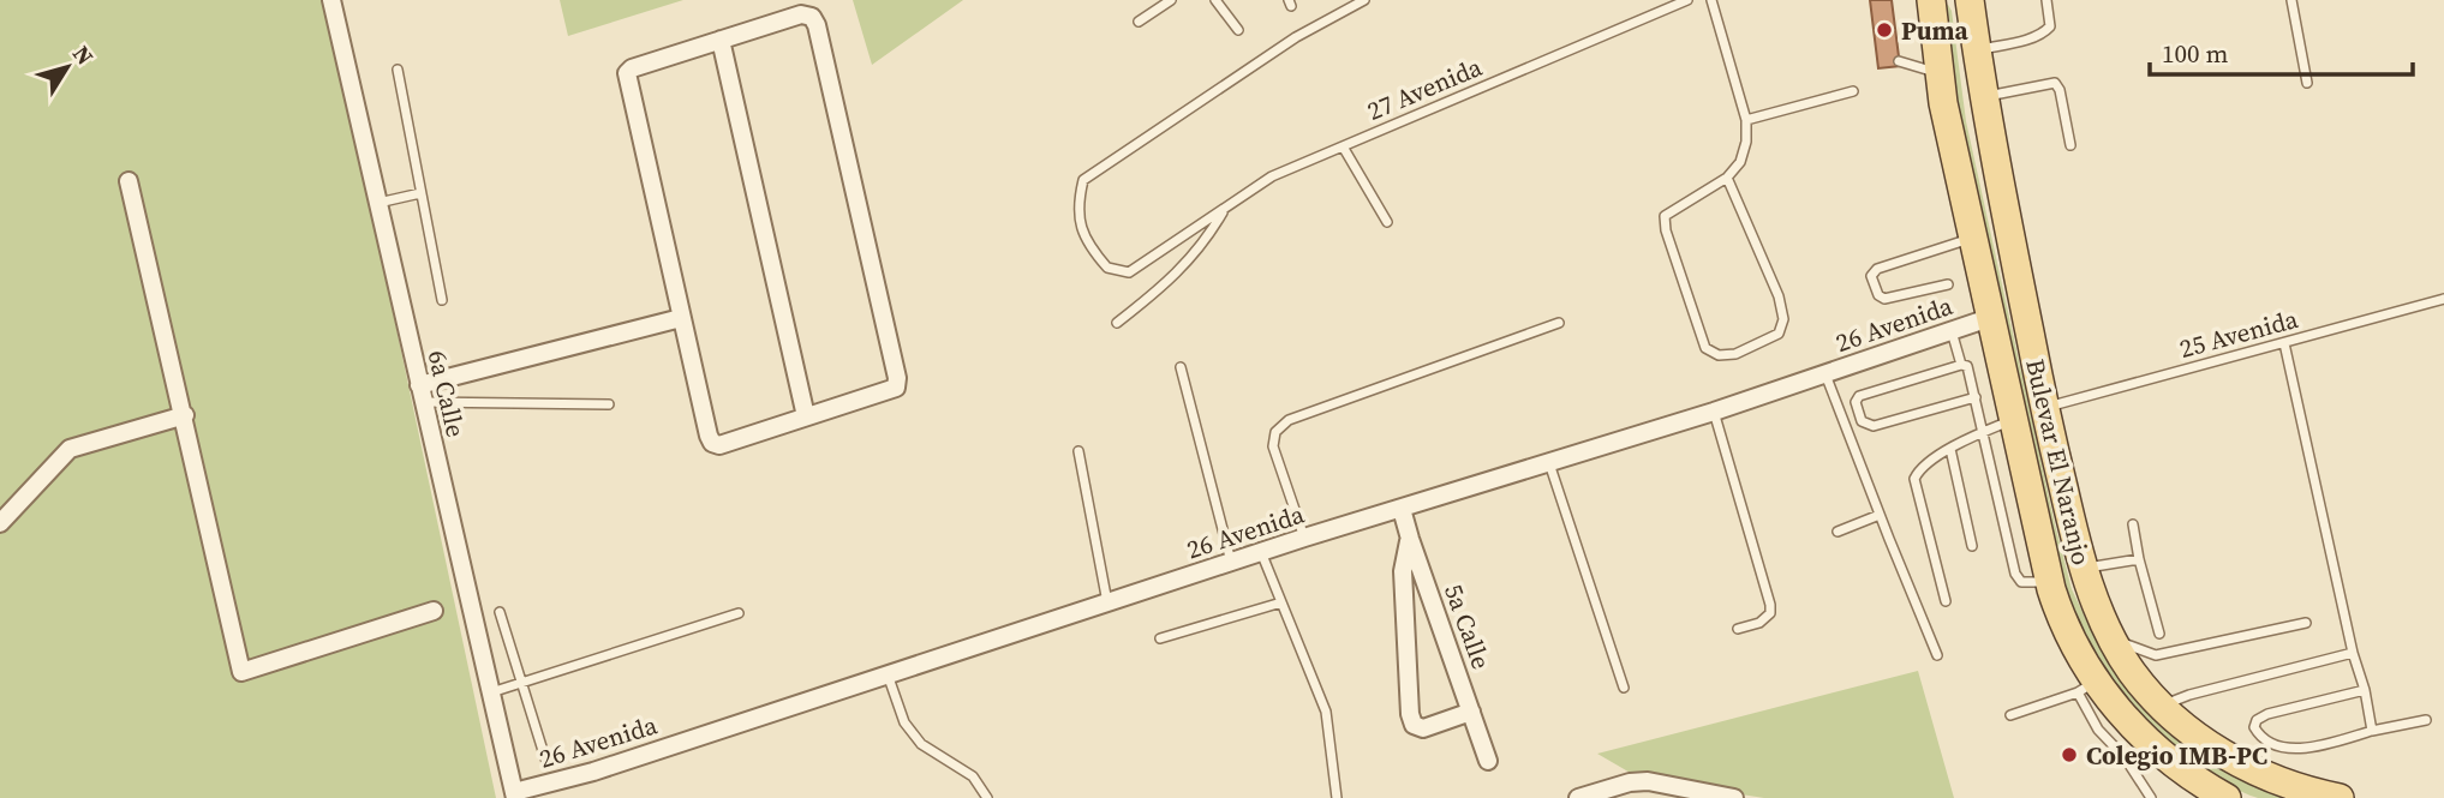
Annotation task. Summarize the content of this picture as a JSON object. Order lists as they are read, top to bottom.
{
  "streets": {
    "main road": ["Bulevar El Naranjo"],
    "street": ["26 Avenida", "6a Calle", "5a Calle"],
    "lane": ["27 Avenida", "25 Avenida"]
  },
  "crossings": [
    ["26 Avenida", "6a Calle"],
    ["26 Avenida", "Bulevar El Naranjo"],
    ["26 Avenida", "5a Calle"],
    ["25 Avenida", "Bulevar El Naranjo"]
  ],
  "places": ["Puma", "Colegio IMB-PC"],
  "scale_bar": "100 m",
  "north": "top right"
}
